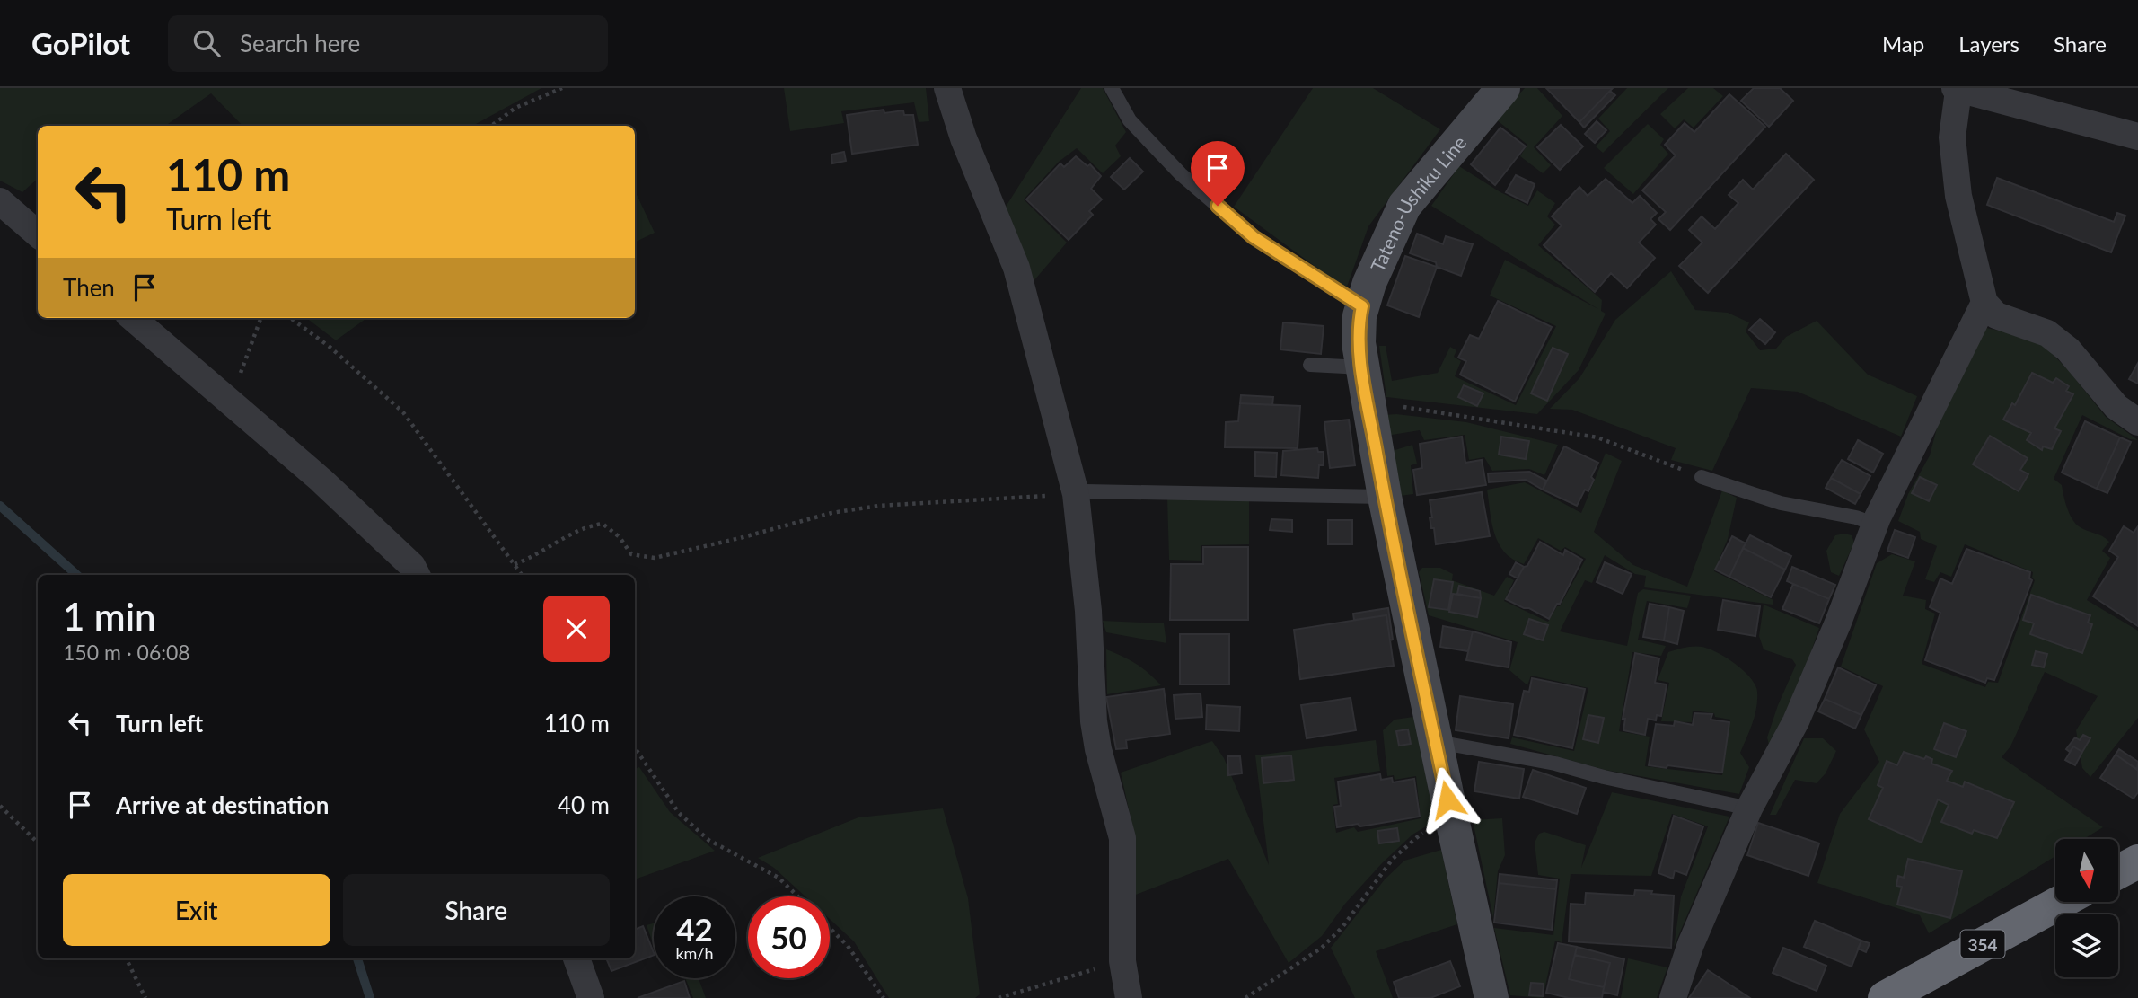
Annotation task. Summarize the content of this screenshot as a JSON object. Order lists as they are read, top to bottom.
{
  "streets": {
    "highway": ["354"],
    "main road": ["Tateno-Ushiku Line"]
  },
  "north": "bottom",
  "page": {
    "header": "GoPilot",
    "search": "Search here",
    "nav": ["Map", "Layers", "Share"],
    "turn": ["110 m", "Turn left"],
    "then": "Then",
    "heading": ["1 min", "150 m · 06:08"],
    "list": [
      {
        "name": "Turn left",
        "value": "110 m"
      },
      {
        "name": "Arrive at destination",
        "value": "40 m"
      }
    ],
    "buttons": ["Exit", "Share"],
    "speed": "42 km/h",
    "limit": "50"
  }
}
